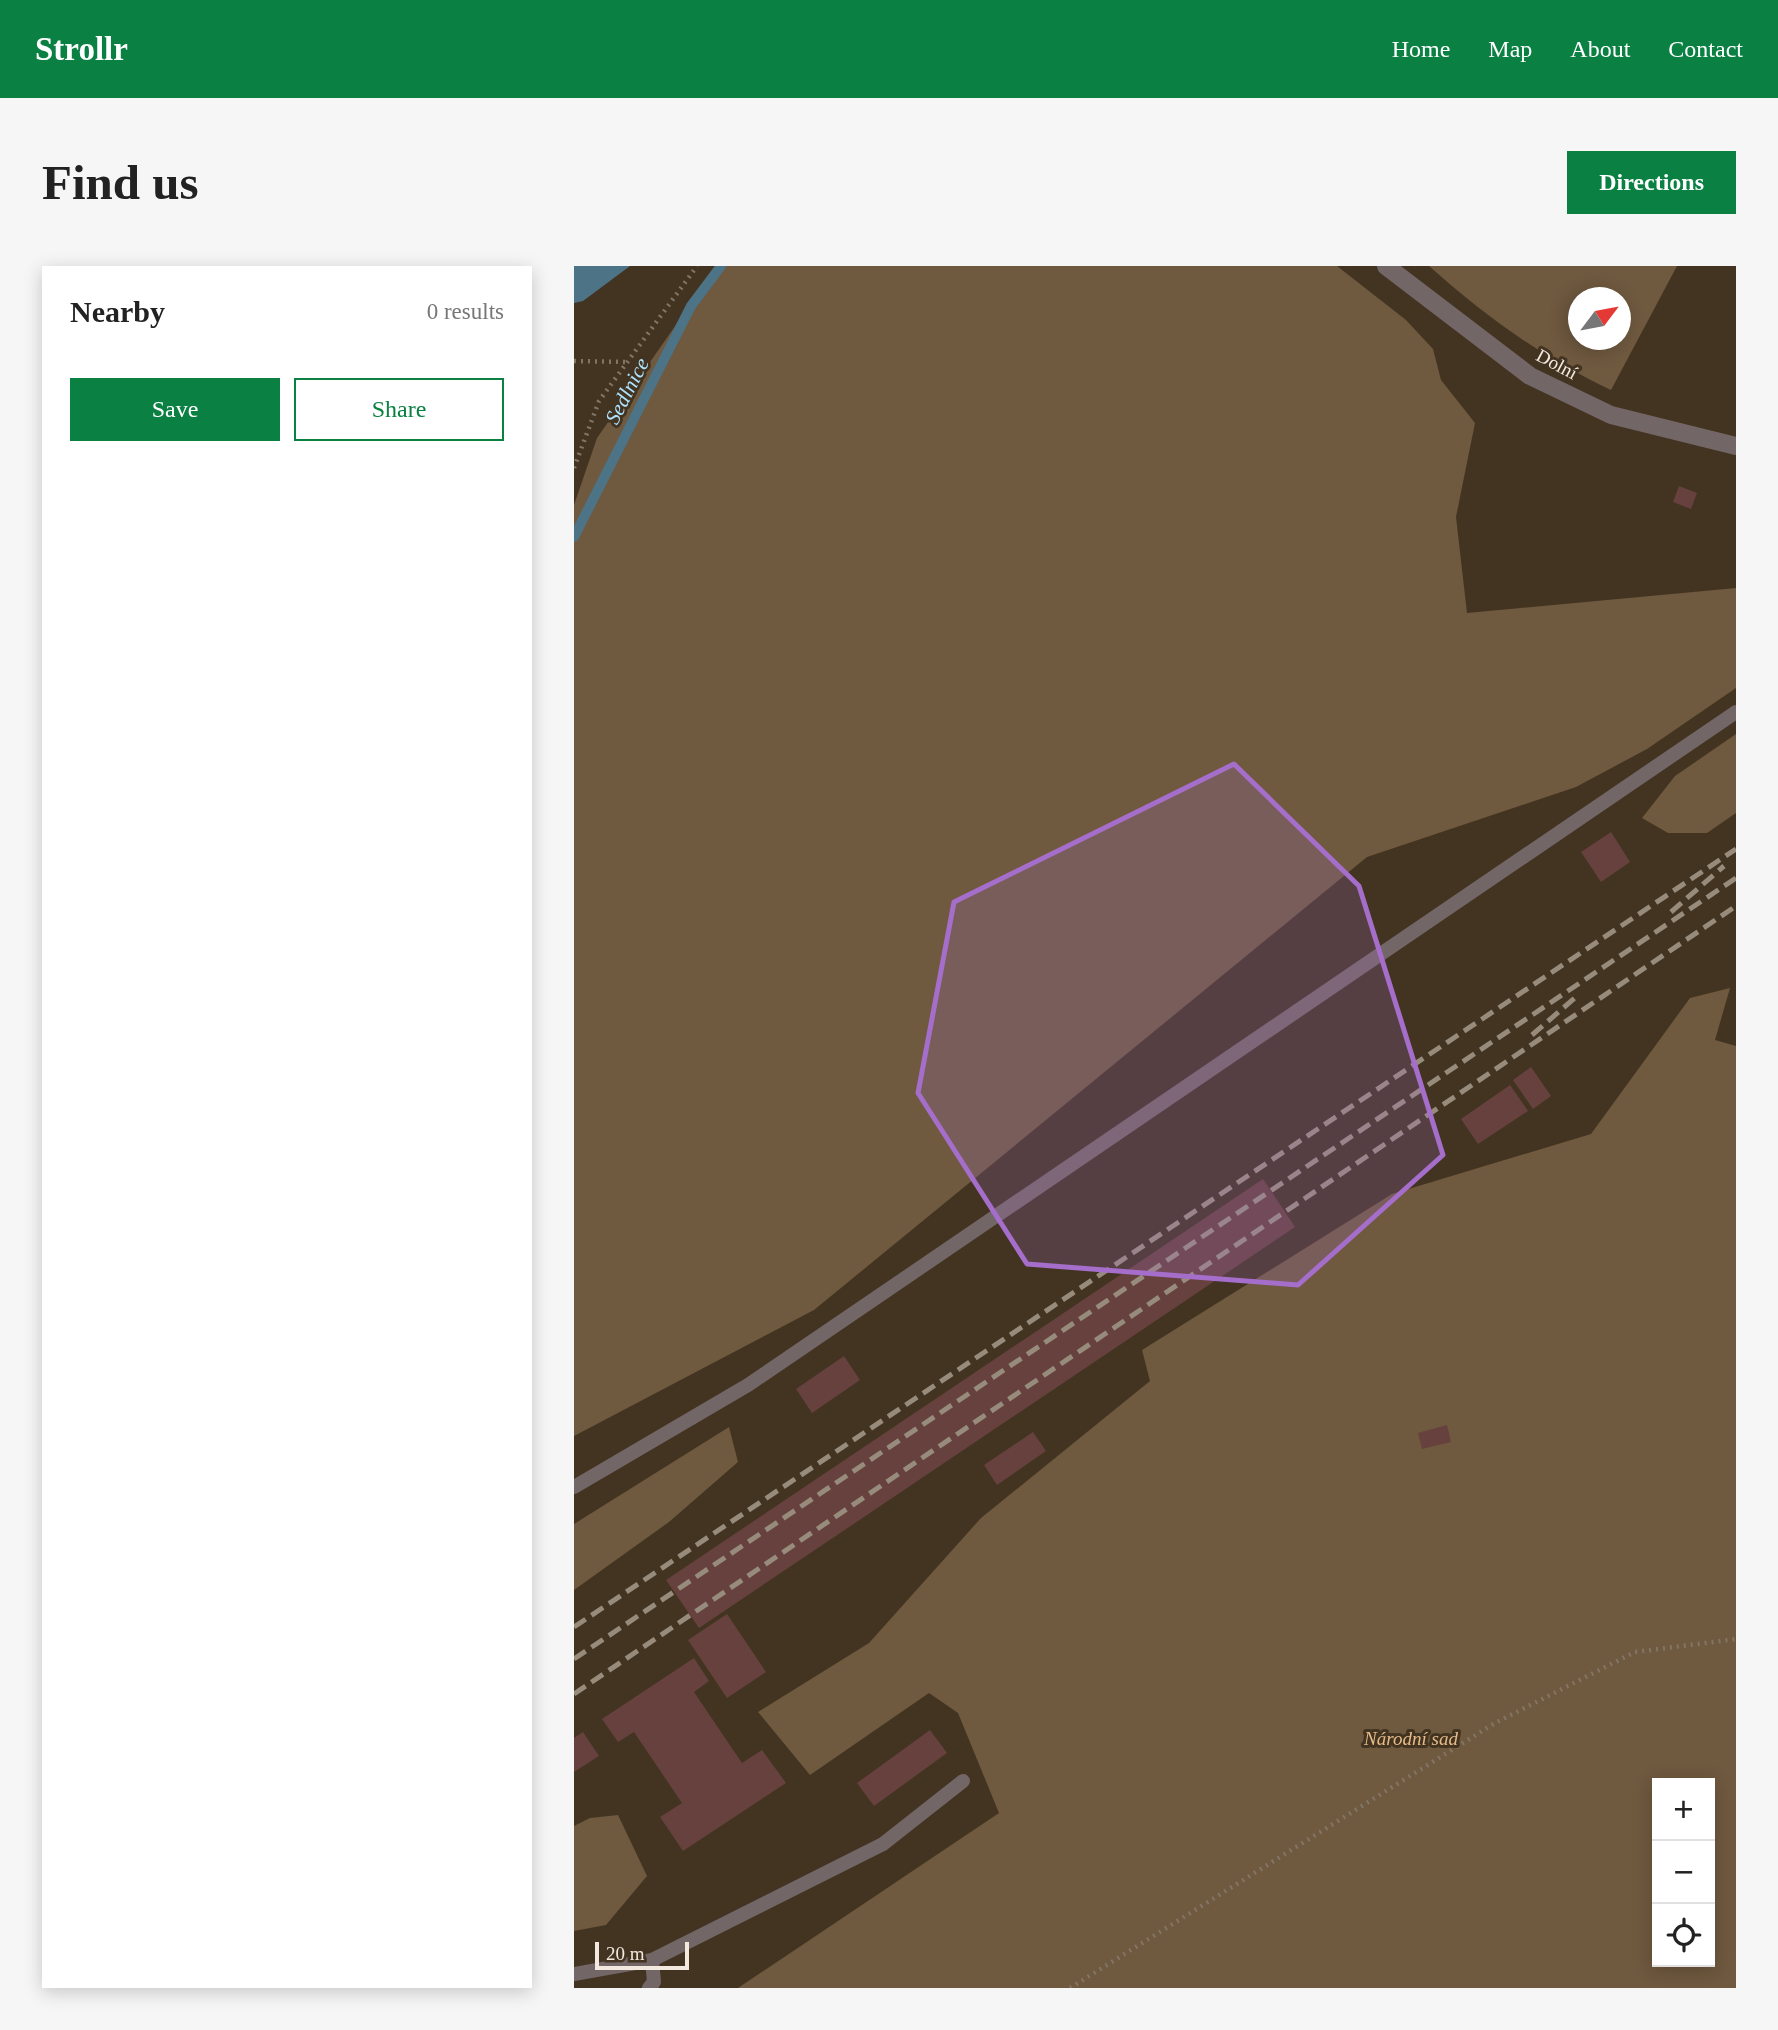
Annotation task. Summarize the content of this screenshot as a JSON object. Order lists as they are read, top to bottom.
{
  "streets": {
    "street": ["Dolní"]
  },
  "water": ["Sedlnice"],
  "parks": ["Národní sad"],
  "scale_bar": "20 m",
  "north": "top right",
  "page": {
    "header": "Strollr",
    "nav": [
      "Home",
      "Map",
      "About",
      "Contact"
    ],
    "buttons": [
      "Directions",
      ["Save", "Share"]
    ],
    "title": "Find us",
    "heading": ["Nearby", "0 results"],
    "map_buttons": ["+", "−"],
    "scale": "20 m"
  }
}
